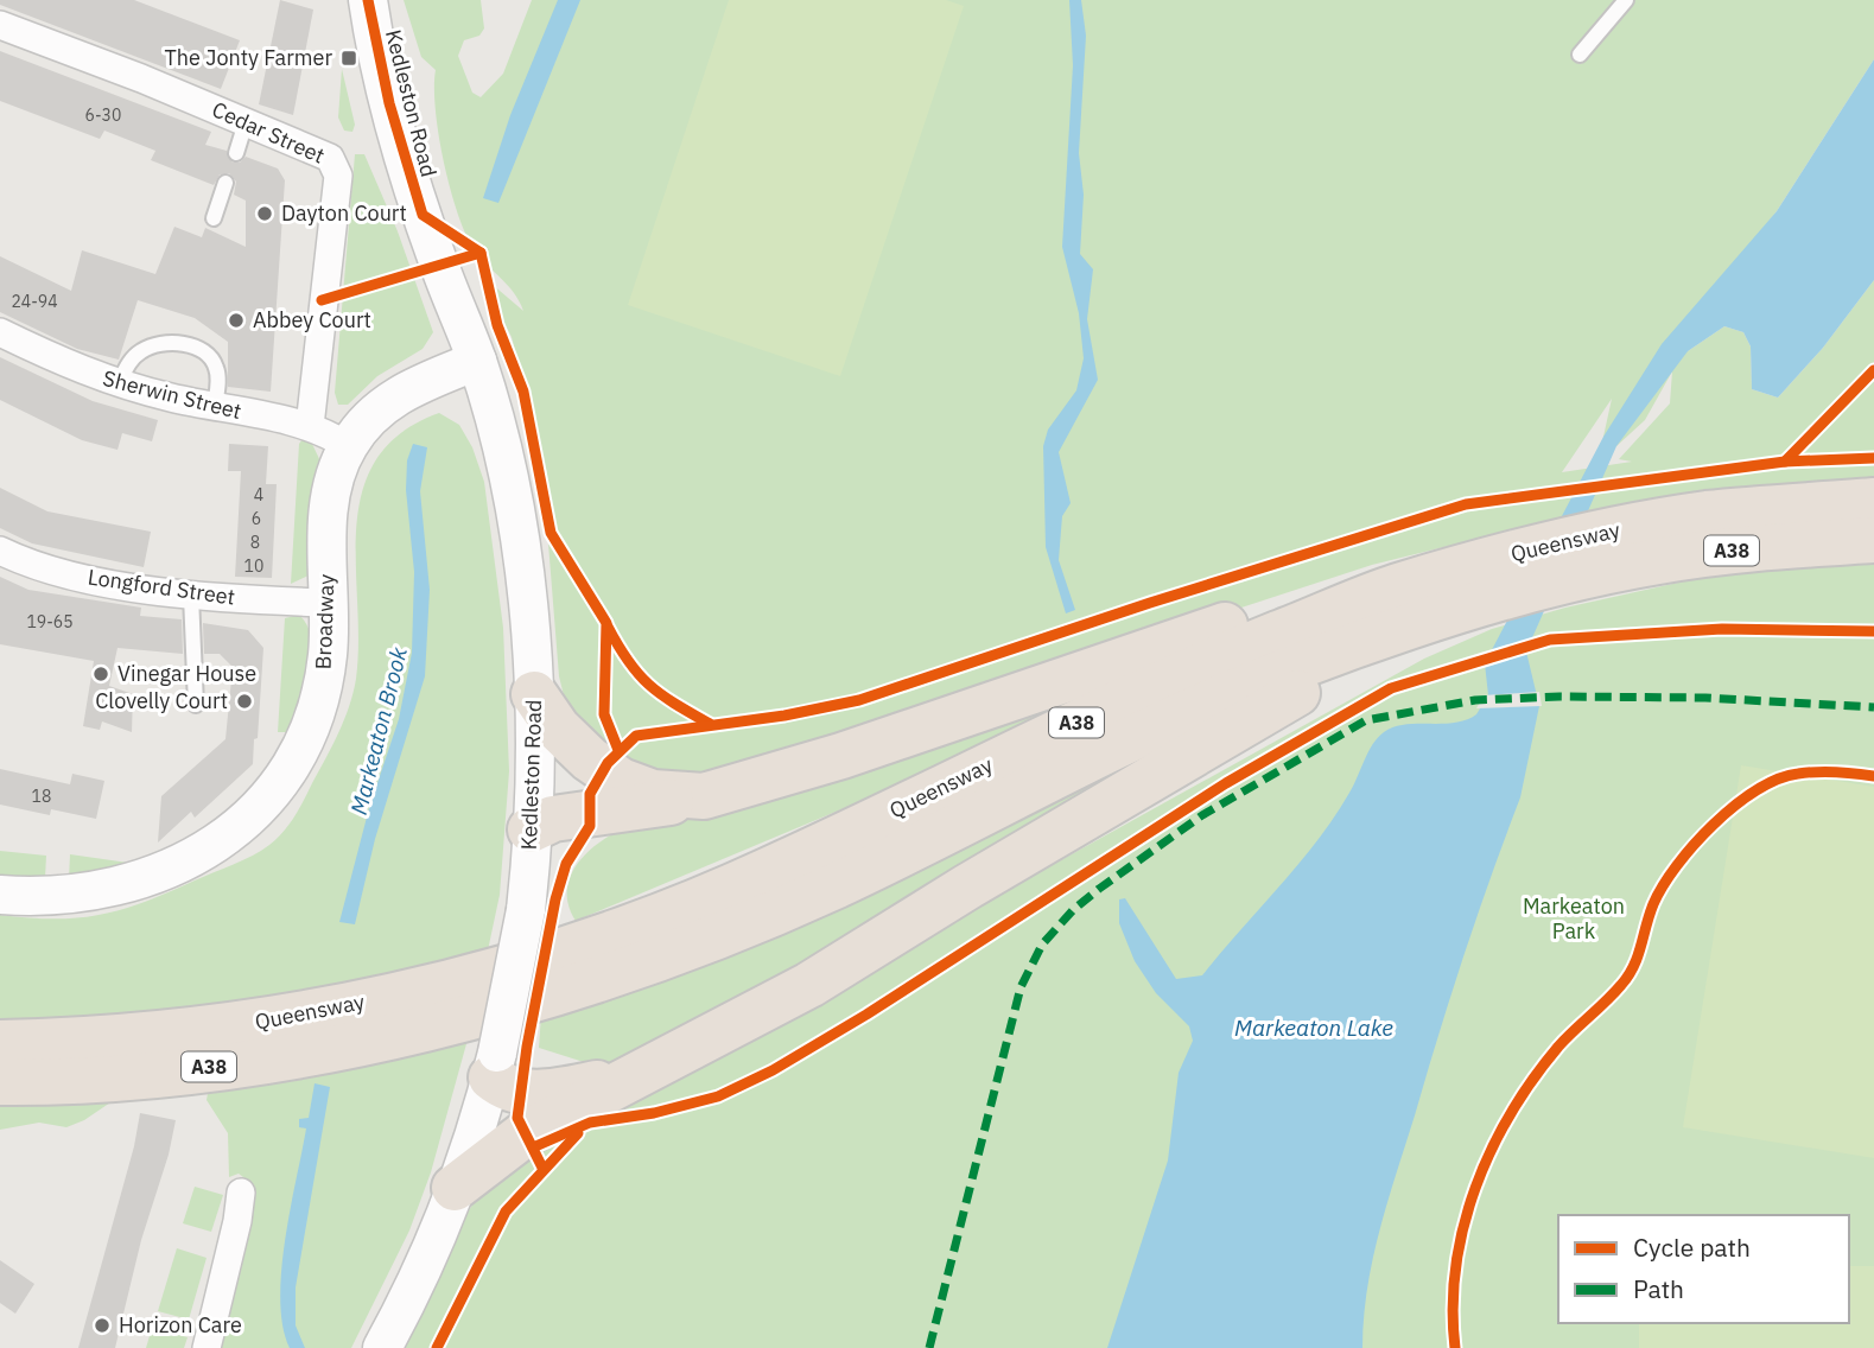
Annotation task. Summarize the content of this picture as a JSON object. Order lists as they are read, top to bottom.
{
  "streets": {
    "highway": ["Queensway", "A38"],
    "street": [
      "Kedleston Road",
      "Cedar Street",
      "Sherwin Street",
      "Longford Street",
      "Broadway"
    ]
  },
  "crossings": [
    ["Kedleston Road", "Broadway"],
    ["Cedar Street", "Sherwin Street"],
    ["Sherwin Street", "Broadway"],
    ["Longford Street", "Broadway"]
  ],
  "water": ["Markeaton Brook", "Markeaton Lake"],
  "parks": ["Markeaton Park"],
  "places": {
    "transit": ["The Jonty Farmer"],
    "other": [
      "Dayton Court",
      "Abbey Court",
      "Vinegar House",
      "Clovelly Court",
      "Horizon Care"
    ]
  },
  "house_numbers": [
    "6-30",
    "24-94",
    "4",
    "6",
    "8",
    "10",
    "19-65",
    "18"
  ],
  "legend": ["Cycle path", "Path"]
}
